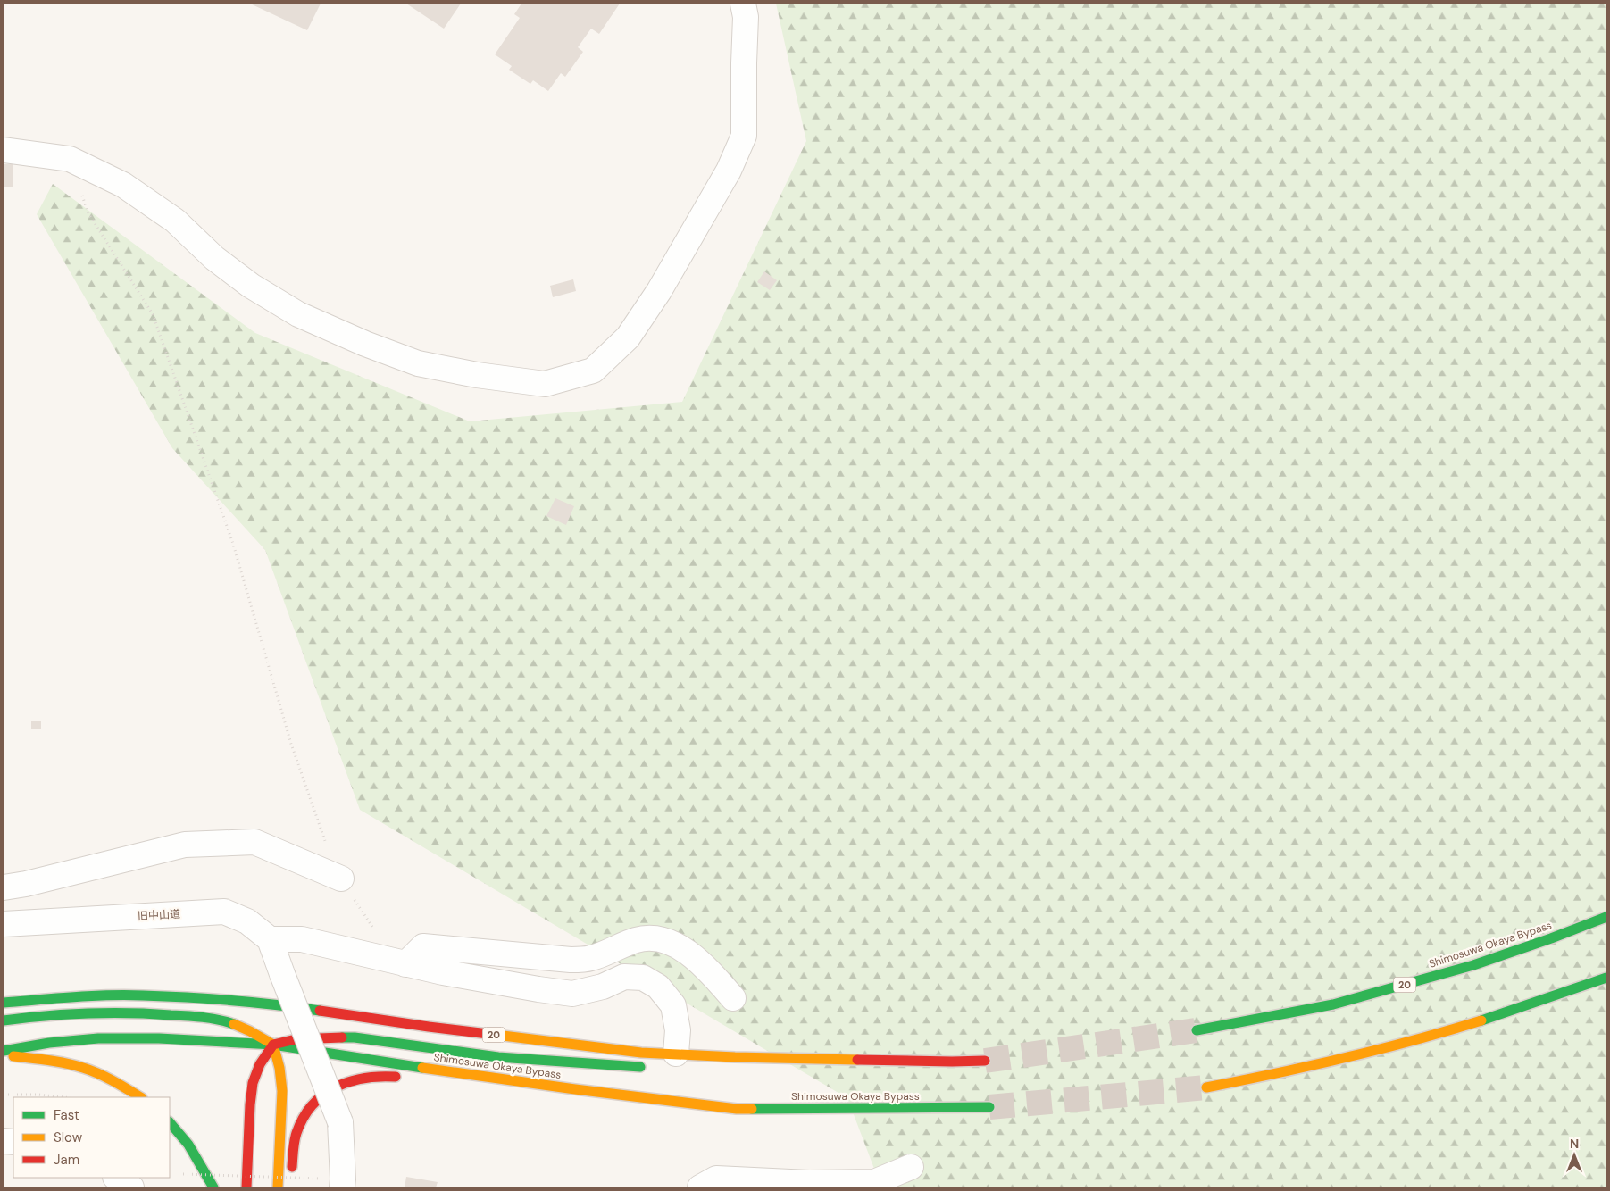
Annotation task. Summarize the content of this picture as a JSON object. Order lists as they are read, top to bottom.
{
  "streets": {
    "highway": ["Shimosuwa Okaya Bypass", "20"],
    "street": ["旧中山道"]
  },
  "legend": ["Fast", "Slow", "Jam"],
  "north": "top"
}
